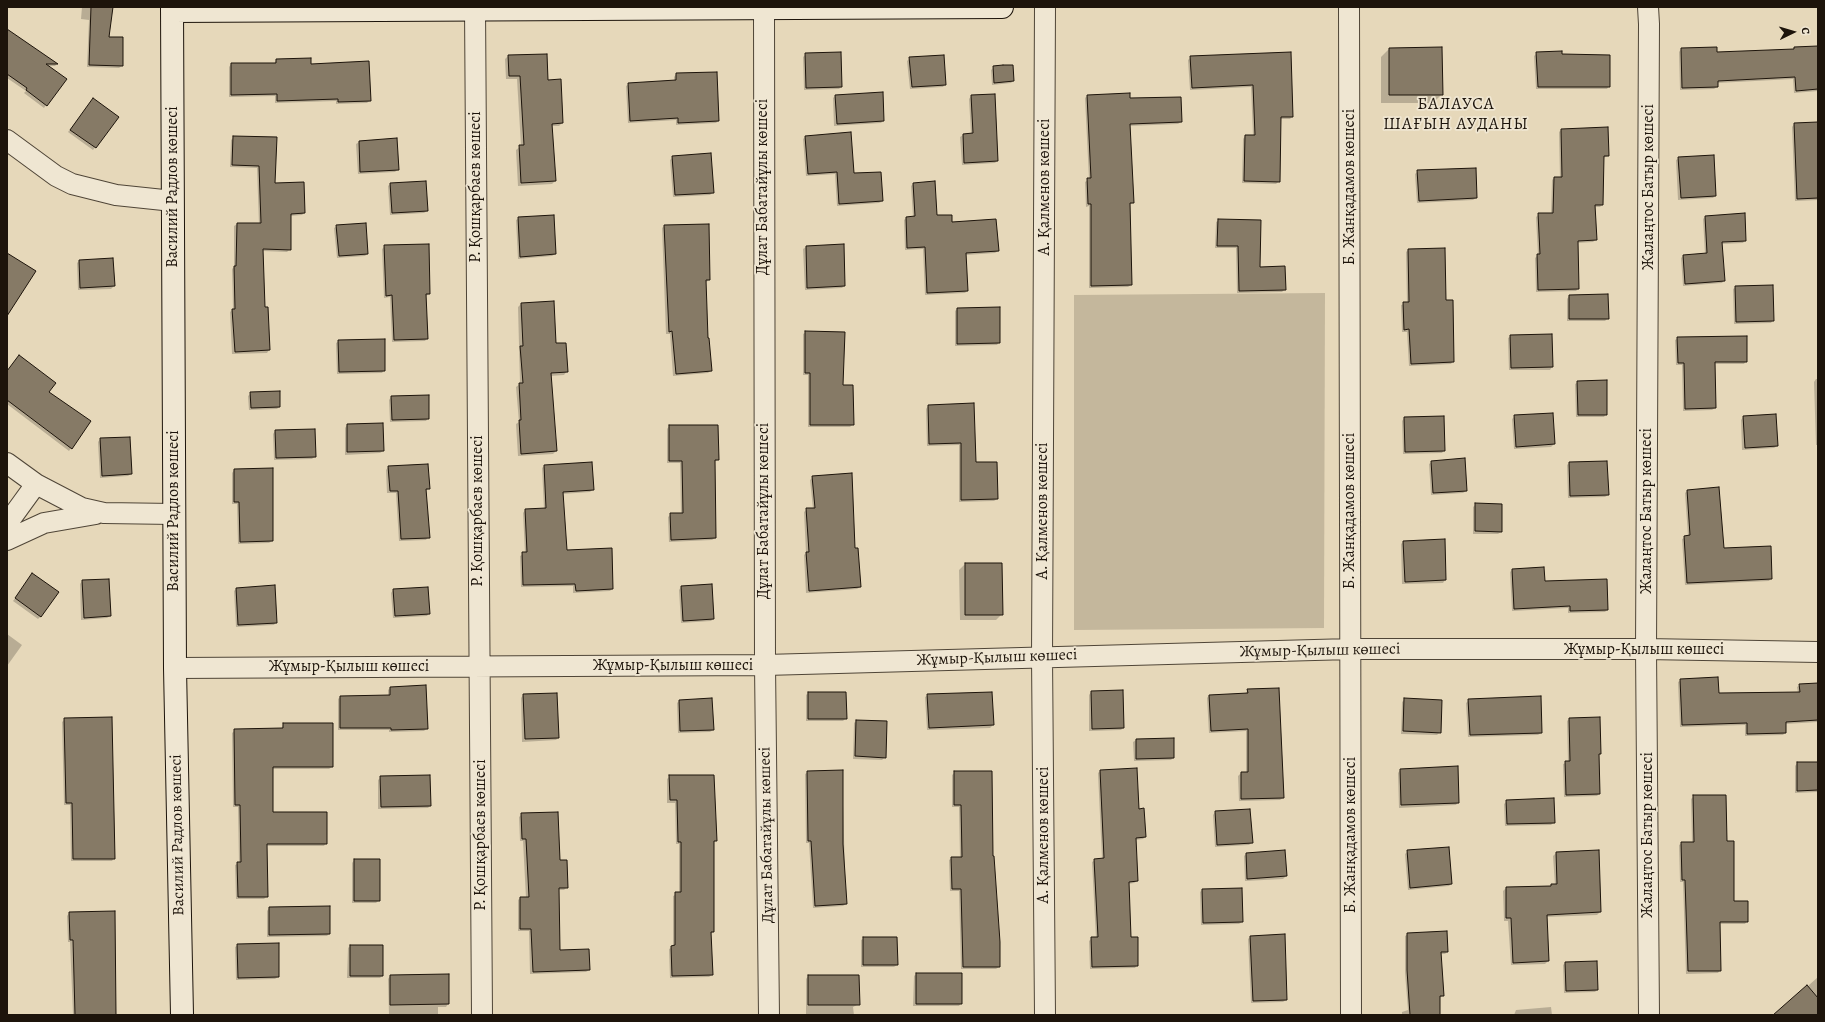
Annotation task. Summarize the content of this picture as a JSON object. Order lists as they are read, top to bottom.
{
  "streets": {
    "street": [
      "Василий Радлов көшесі",
      "Р. Қошқарбаев көшесі",
      "Дұлат Бабатайұлы көшесі",
      "А. Қалменов көшесі",
      "Б. Жанқадамов көшесі",
      "Жалаңтос Батыр көшесі",
      "Жұмыр-Қылыш көшесі"
    ]
  },
  "crossings": [
    ["Василий Радлов көшесі", "Жұмыр-Қылыш көшесі"],
    ["Р. Қошқарбаев көшесі", "Жұмыр-Қылыш көшесі"],
    ["Дұлат Бабатайұлы көшесі", "Жұмыр-Қылыш көшесі"],
    ["А. Қалменов көшесі", "Жұмыр-Қылыш көшесі"],
    ["Б. Жанқадамов көшесі", "Жұмыр-Қылыш көшесі"],
    ["Жалаңтос Батыр көшесі", "Жұмыр-Қылыш көшесі"]
  ],
  "districts": ["БАЛАУСА ШАҒЫН АУДАНЫ"],
  "north": "right"
}
